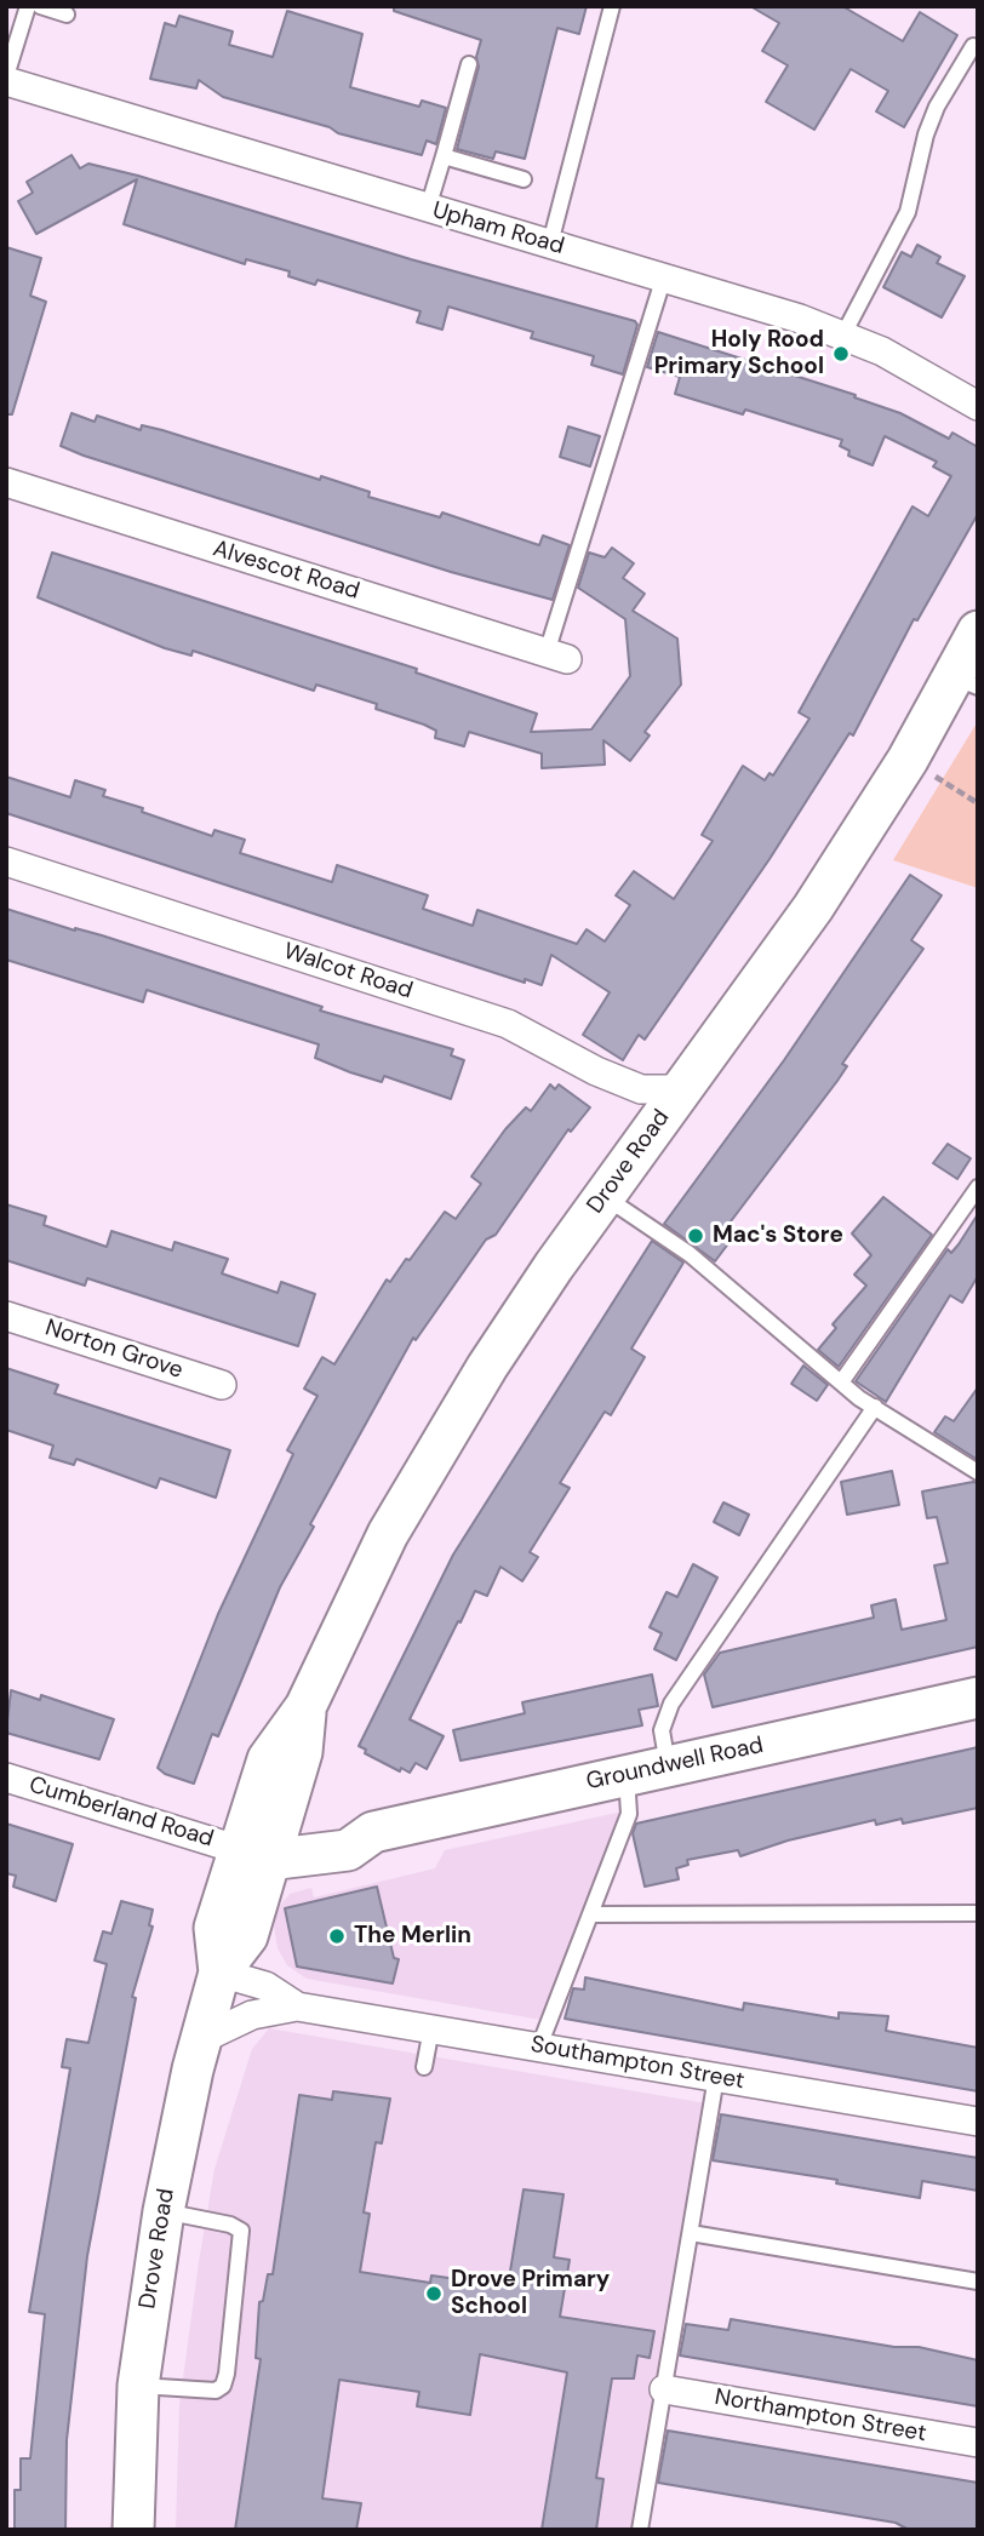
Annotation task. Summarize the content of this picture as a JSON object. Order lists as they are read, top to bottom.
{
  "streets": {
    "main road": ["Drove Road", "Groundwell Road"],
    "street": [
      "Upham Road",
      "Alvescot Road",
      "Walcot Road",
      "Norton Grove",
      "Cumberland Road",
      "Southampton Street",
      "Northampton Street"
    ]
  },
  "crossings": [
    ["Walcot Road", "Drove Road"],
    ["Drove Road", "Groundwell Road"],
    ["Drove Road", "Cumberland Road"],
    ["Drove Road", "Southampton Street"],
    ["Groundwell Road", "Cumberland Road"]
  ],
  "places": [
    "Holy Rood Primary School",
    "Mac's Store",
    "The Merlin",
    "Drove Primary School"
  ]
}
